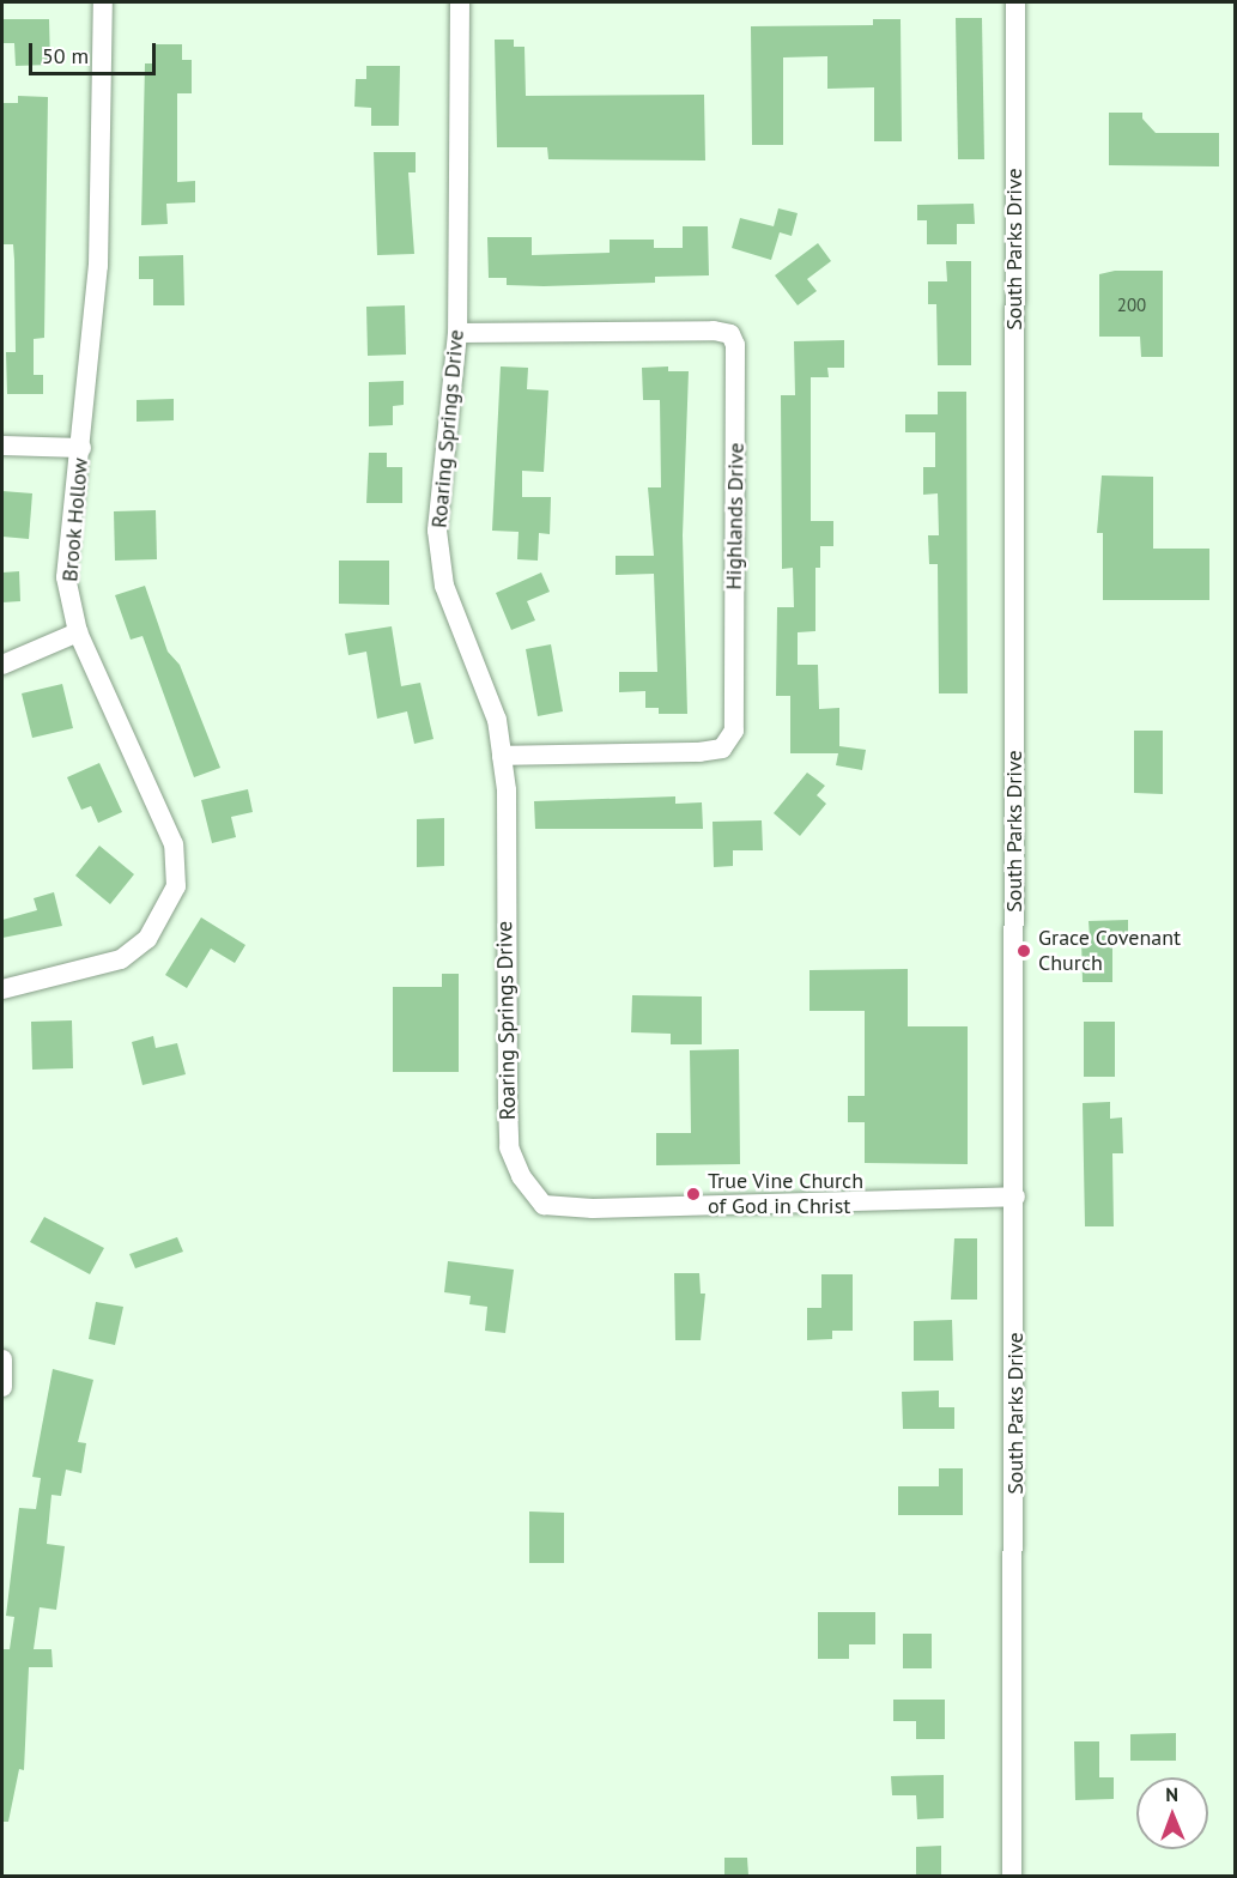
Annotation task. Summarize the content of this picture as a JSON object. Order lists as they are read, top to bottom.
{
  "streets": {
    "street": [
      "South Parks Drive",
      "Roaring Springs Drive",
      "Highlands Drive",
      "Brook Hollow"
    ]
  },
  "crossings": [
    ["South Parks Drive", "Roaring Springs Drive"],
    ["Roaring Springs Drive", "Highlands Drive"]
  ],
  "places": ["Grace Covenant Church", "True Vine Church of God in Christ"],
  "house_numbers": ["200"],
  "scale_bar": "50 m",
  "north": "top"
}
